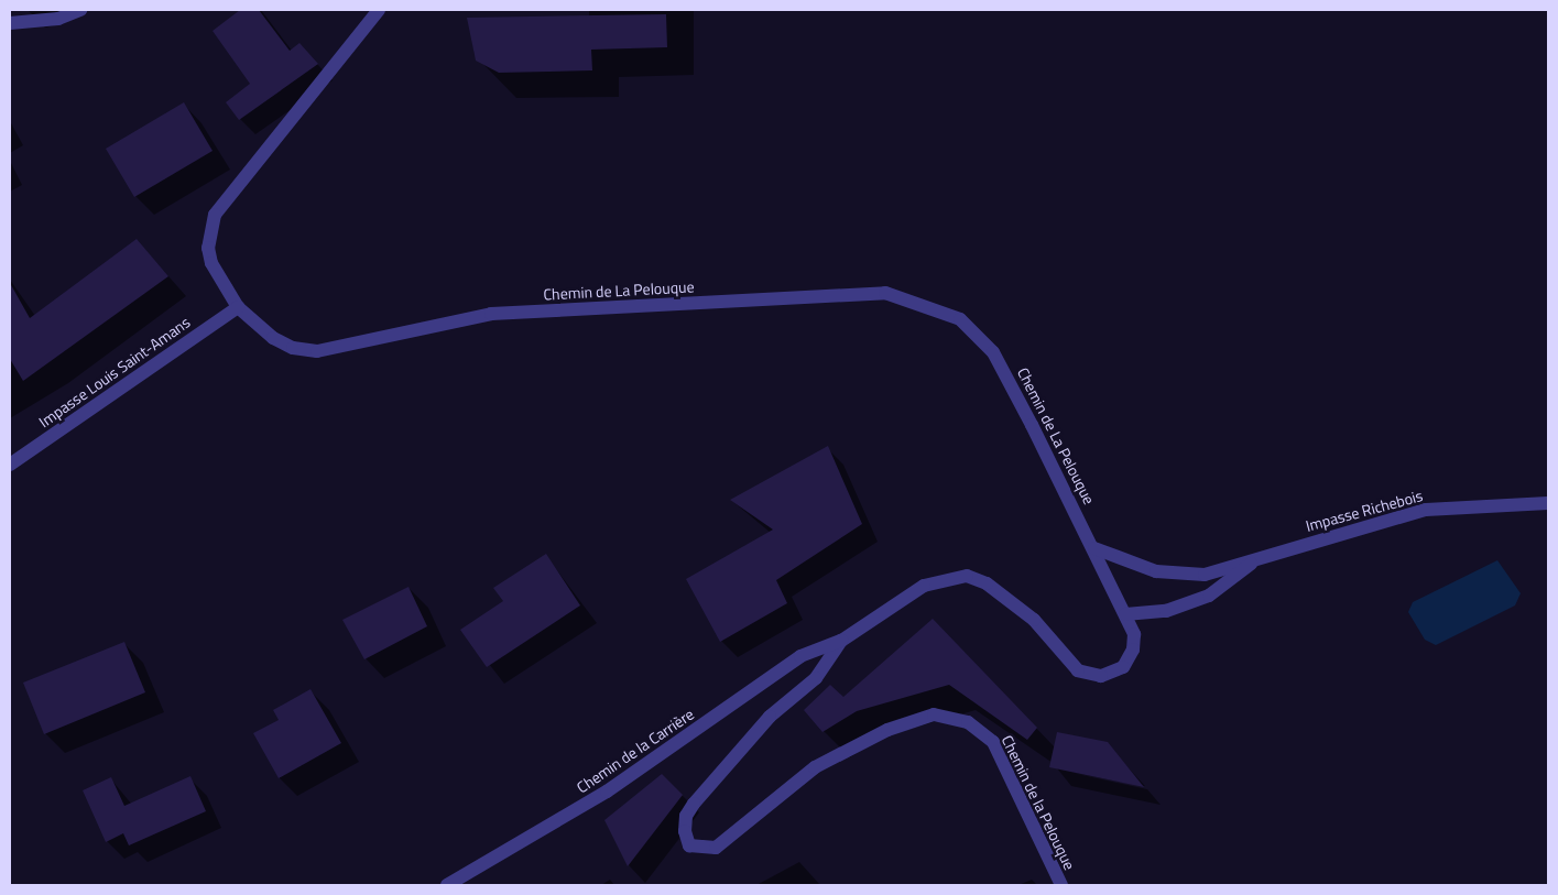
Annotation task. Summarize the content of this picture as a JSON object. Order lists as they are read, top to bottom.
{
  "streets": {
    "street": [
      "Chemin de La Pelouque",
      "Impasse Louis Saint-Amans",
      "Impasse Richebois",
      "Chemin de la Carrière",
      "Chemin de la Pelouque"
    ]
  },
  "crossings": [
    ["Chemin de La Pelouque", "Impasse Louis Saint-Amans"],
    ["Chemin de La Pelouque", "Impasse Richebois"],
    ["Chemin de La Pelouque", "Chemin de la Pelouque"],
    ["Chemin de la Carrière", "Chemin de la Pelouque"]
  ]
}
